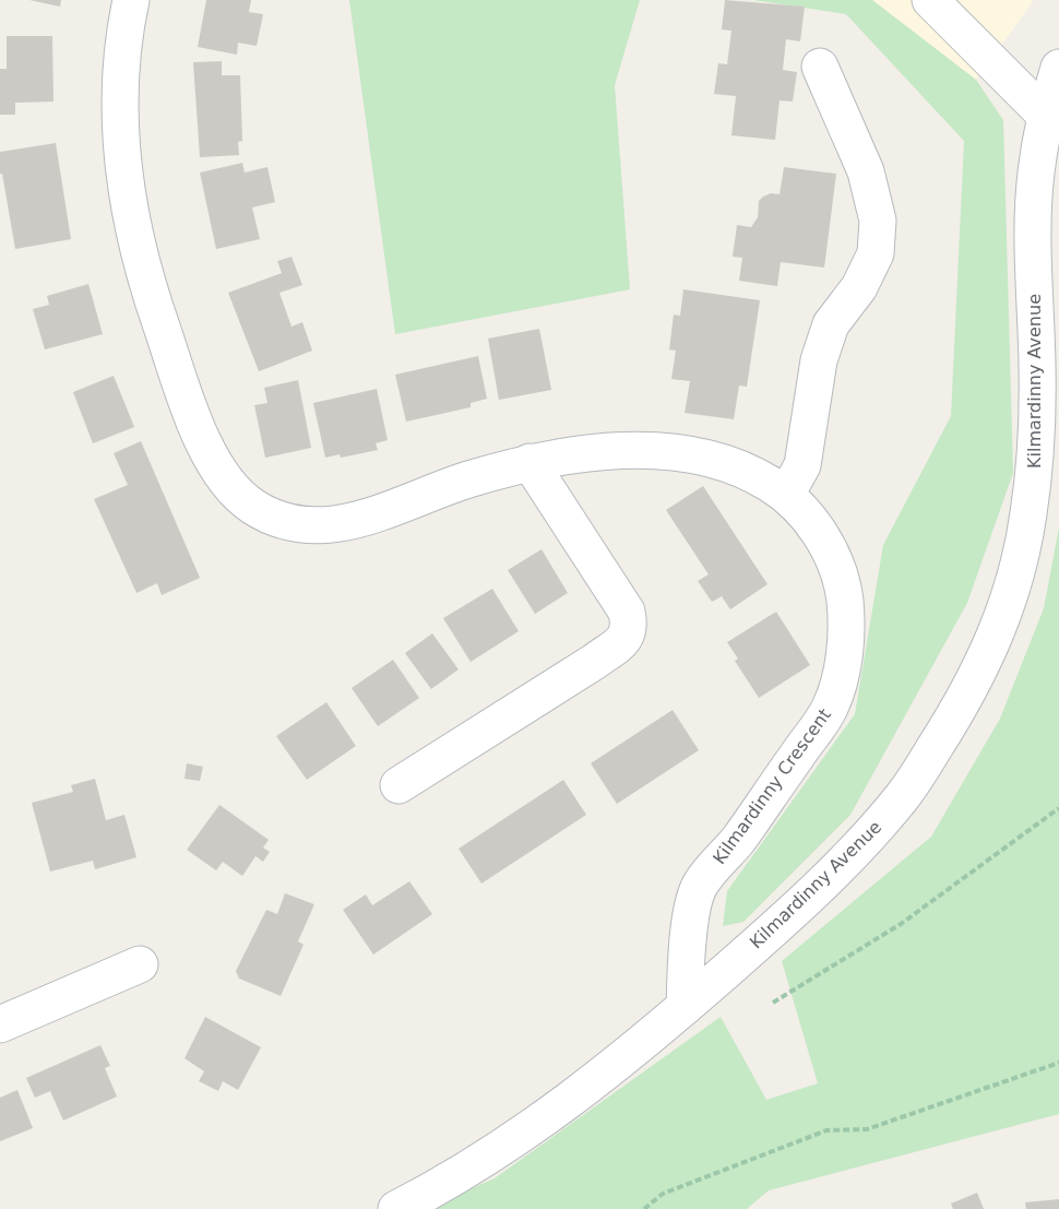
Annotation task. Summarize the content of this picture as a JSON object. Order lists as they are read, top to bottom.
{
  "streets": {
    "street": ["Kilmardinny Avenue", "Kilmardinny Crescent"]
  },
  "crossings": [
    ["Kilmardinny Avenue", "Kilmardinny Crescent"]
  ]
}
